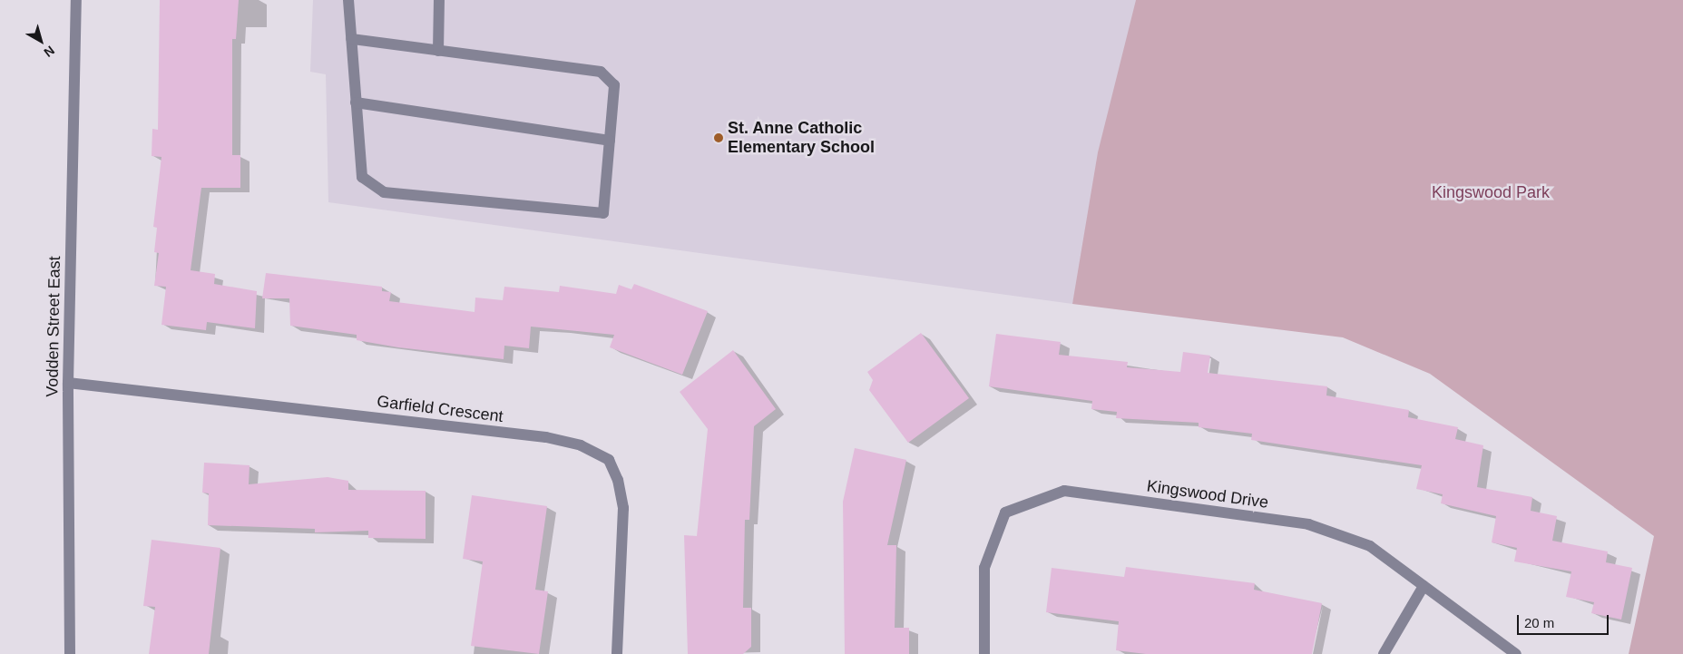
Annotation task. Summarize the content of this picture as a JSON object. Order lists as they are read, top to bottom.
{
  "streets": {
    "street": ["Vodden Street East", "Garfield Crescent", "Kingswood Drive"]
  },
  "crossings": [
    ["Vodden Street East", "Garfield Crescent"]
  ],
  "parks": ["Kingswood Park"],
  "places": ["St. Anne Catholic Elementary School"],
  "scale_bar": "20 m",
  "north": "bottom right"
}
